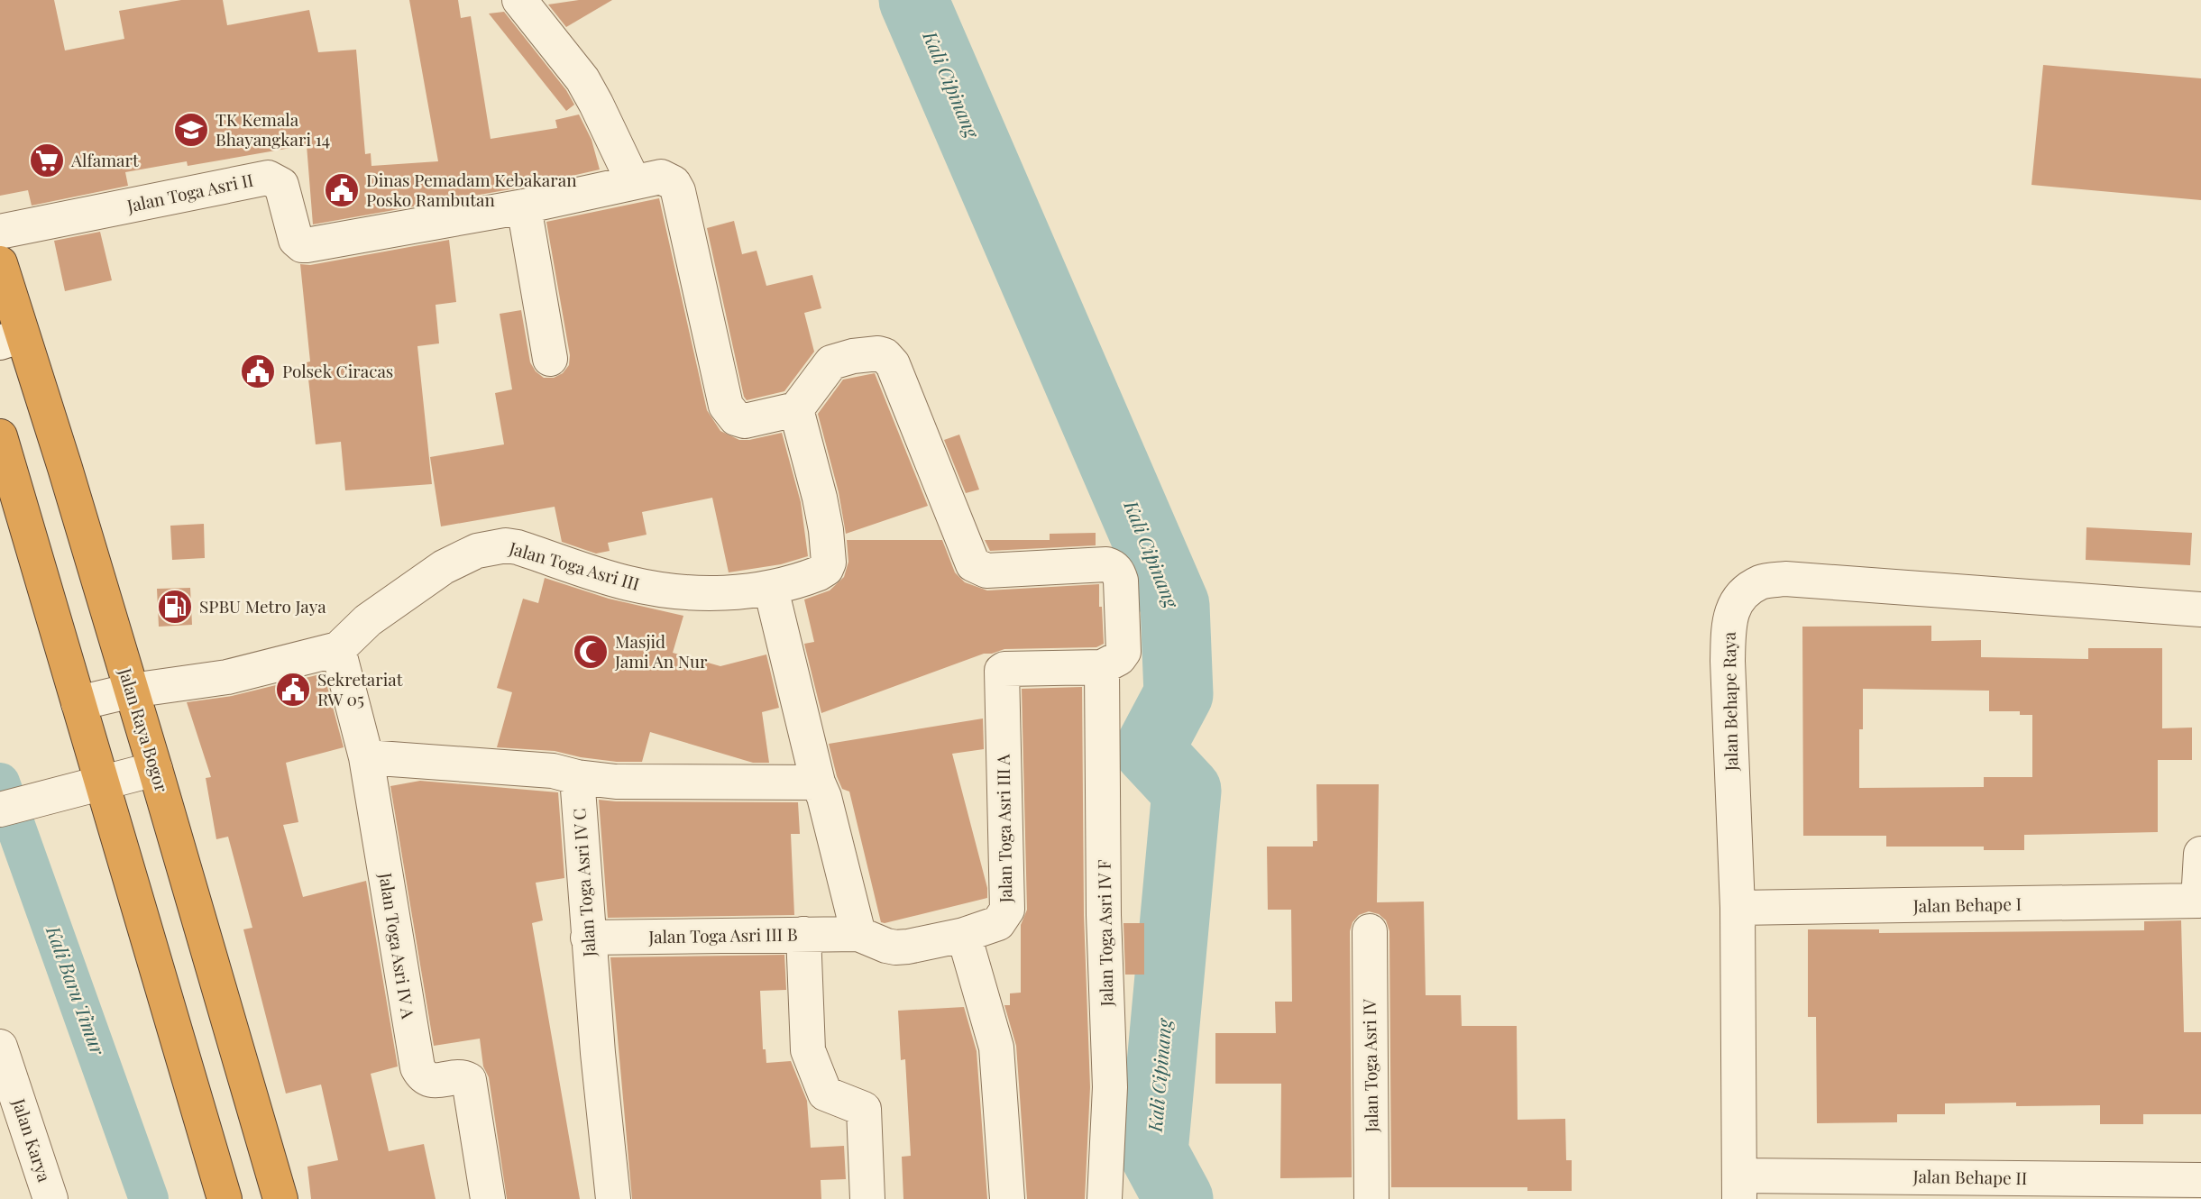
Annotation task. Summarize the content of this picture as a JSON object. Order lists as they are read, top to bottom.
{
  "streets": {
    "highway": ["Jalan Raya Bogor"],
    "street": [
      "Jalan Toga Asri II",
      "Jalan Toga Asri III",
      "Jalan Behape Raya",
      "Jalan Toga Asri III A",
      "Jalan Toga Asri IV C",
      "Jalan Behape I",
      "Jalan Toga Asri IV F",
      "Jalan Toga Asri III B",
      "Jalan Toga Asri IV A",
      "Jalan Toga Asri IV",
      "Jalan Karya",
      "Jalan Behape II"
    ]
  },
  "crossings": [
    ["Jalan Toga Asri II", "Jalan Toga Asri III"],
    ["Jalan Toga Asri III", "Jalan Raya Bogor"],
    ["Jalan Toga Asri III", "Jalan Toga Asri IV A"],
    ["Jalan Behape Raya", "Jalan Behape I"],
    ["Jalan Behape Raya", "Jalan Behape II"],
    ["Jalan Toga Asri III A", "Jalan Toga Asri IV F"],
    ["Jalan Toga Asri III A", "Jalan Toga Asri III B"],
    ["Jalan Toga Asri IV C", "Jalan Toga Asri III B"]
  ],
  "water": ["Kali Cipinang", "Kali Baru Timur"],
  "places": {
    "school or university": ["TK Kemala Bhayangkari 14"],
    "supermarket": ["Alfamart"],
    "public building": ["Dinas Pemadam Kebakaran Posko Rambutan", "Polsek Ciracas", "Sekretariat RW 05"],
    "fuel station": ["SPBU Metro Jaya"],
    "mosque": ["Masjid Jami An Nur"]
  }
}
